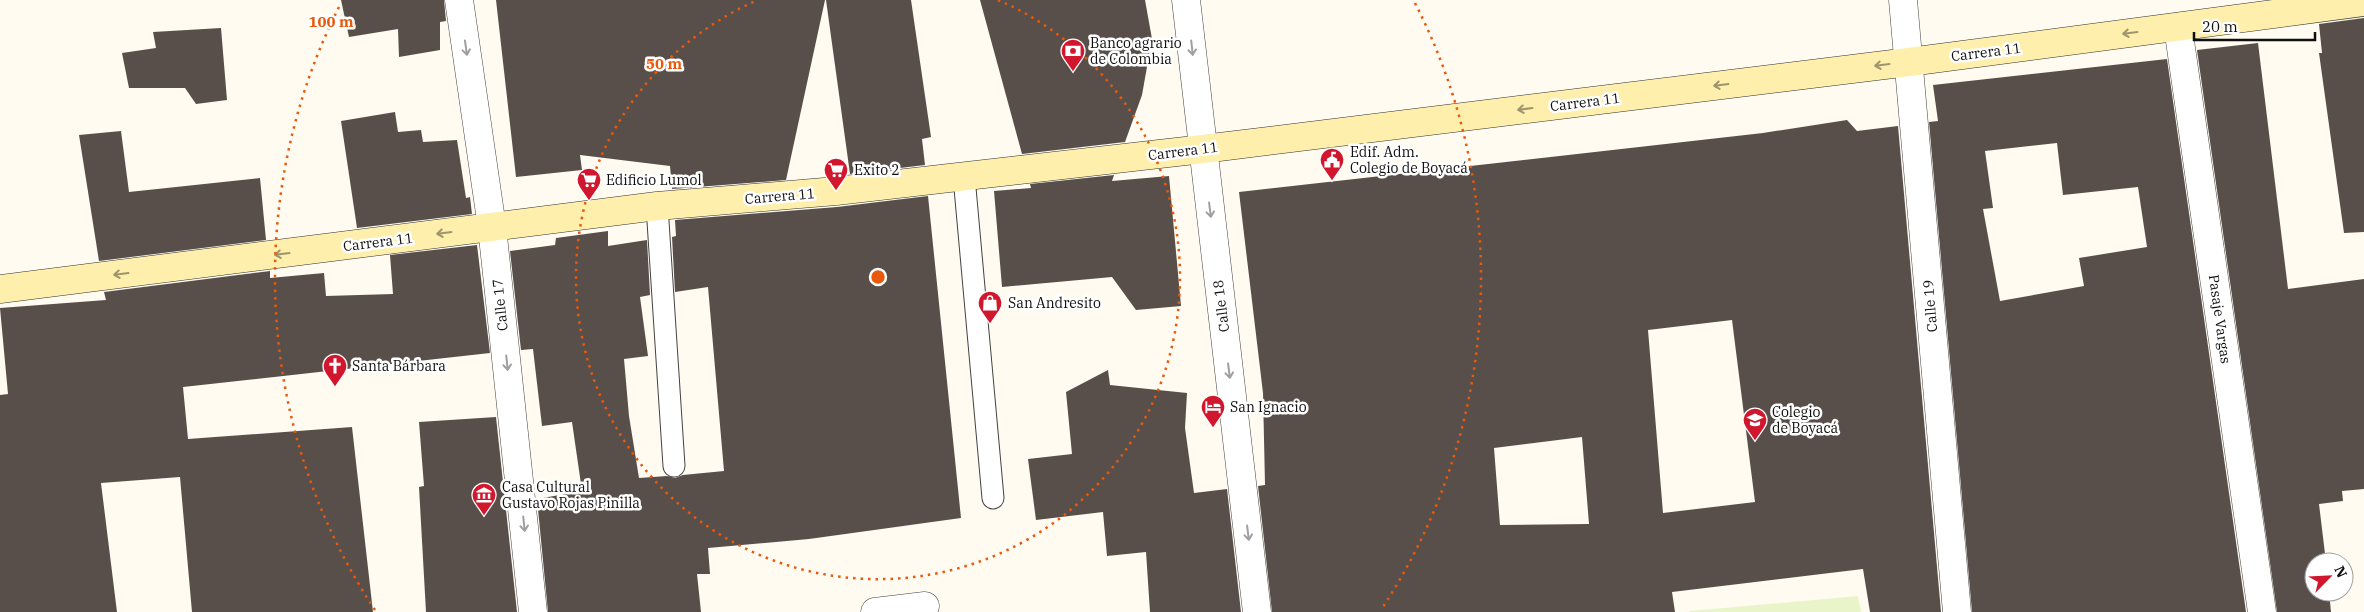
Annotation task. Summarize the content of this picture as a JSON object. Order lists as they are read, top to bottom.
{
  "streets": {
    "main road": ["Carrera 11"],
    "street": [
      "Calle 17",
      "Calle 18",
      "Calle 19",
      "Pasaje Vargas"
    ]
  },
  "crossings": [
    ["Carrera 11", "Calle 17"],
    ["Carrera 11", "Calle 18"],
    ["Carrera 11", "Calle 19"],
    ["Carrera 11", "Pasaje Vargas"]
  ],
  "one_way": ["Carrera 11", "Calle 17", "Calle 18"],
  "places": {
    "bank": ["Banco agrario de Colombia"],
    "public building": ["Edif. Adm. Colegio de Boyacá"],
    "supermarket": ["Exito 2", "Edificio Lumol"],
    "shop": ["San Andresito"],
    "church": ["Santa Bárbara"],
    "hotel": ["San Ignacio"],
    "school or university": ["Colegio de Boyacá"],
    "museum": ["Casa Cultural Gustavo Rojas Pinilla"]
  },
  "scale_bar": "20 m",
  "north": "top right",
  "rings": ["100 m", "50 m"]
}
